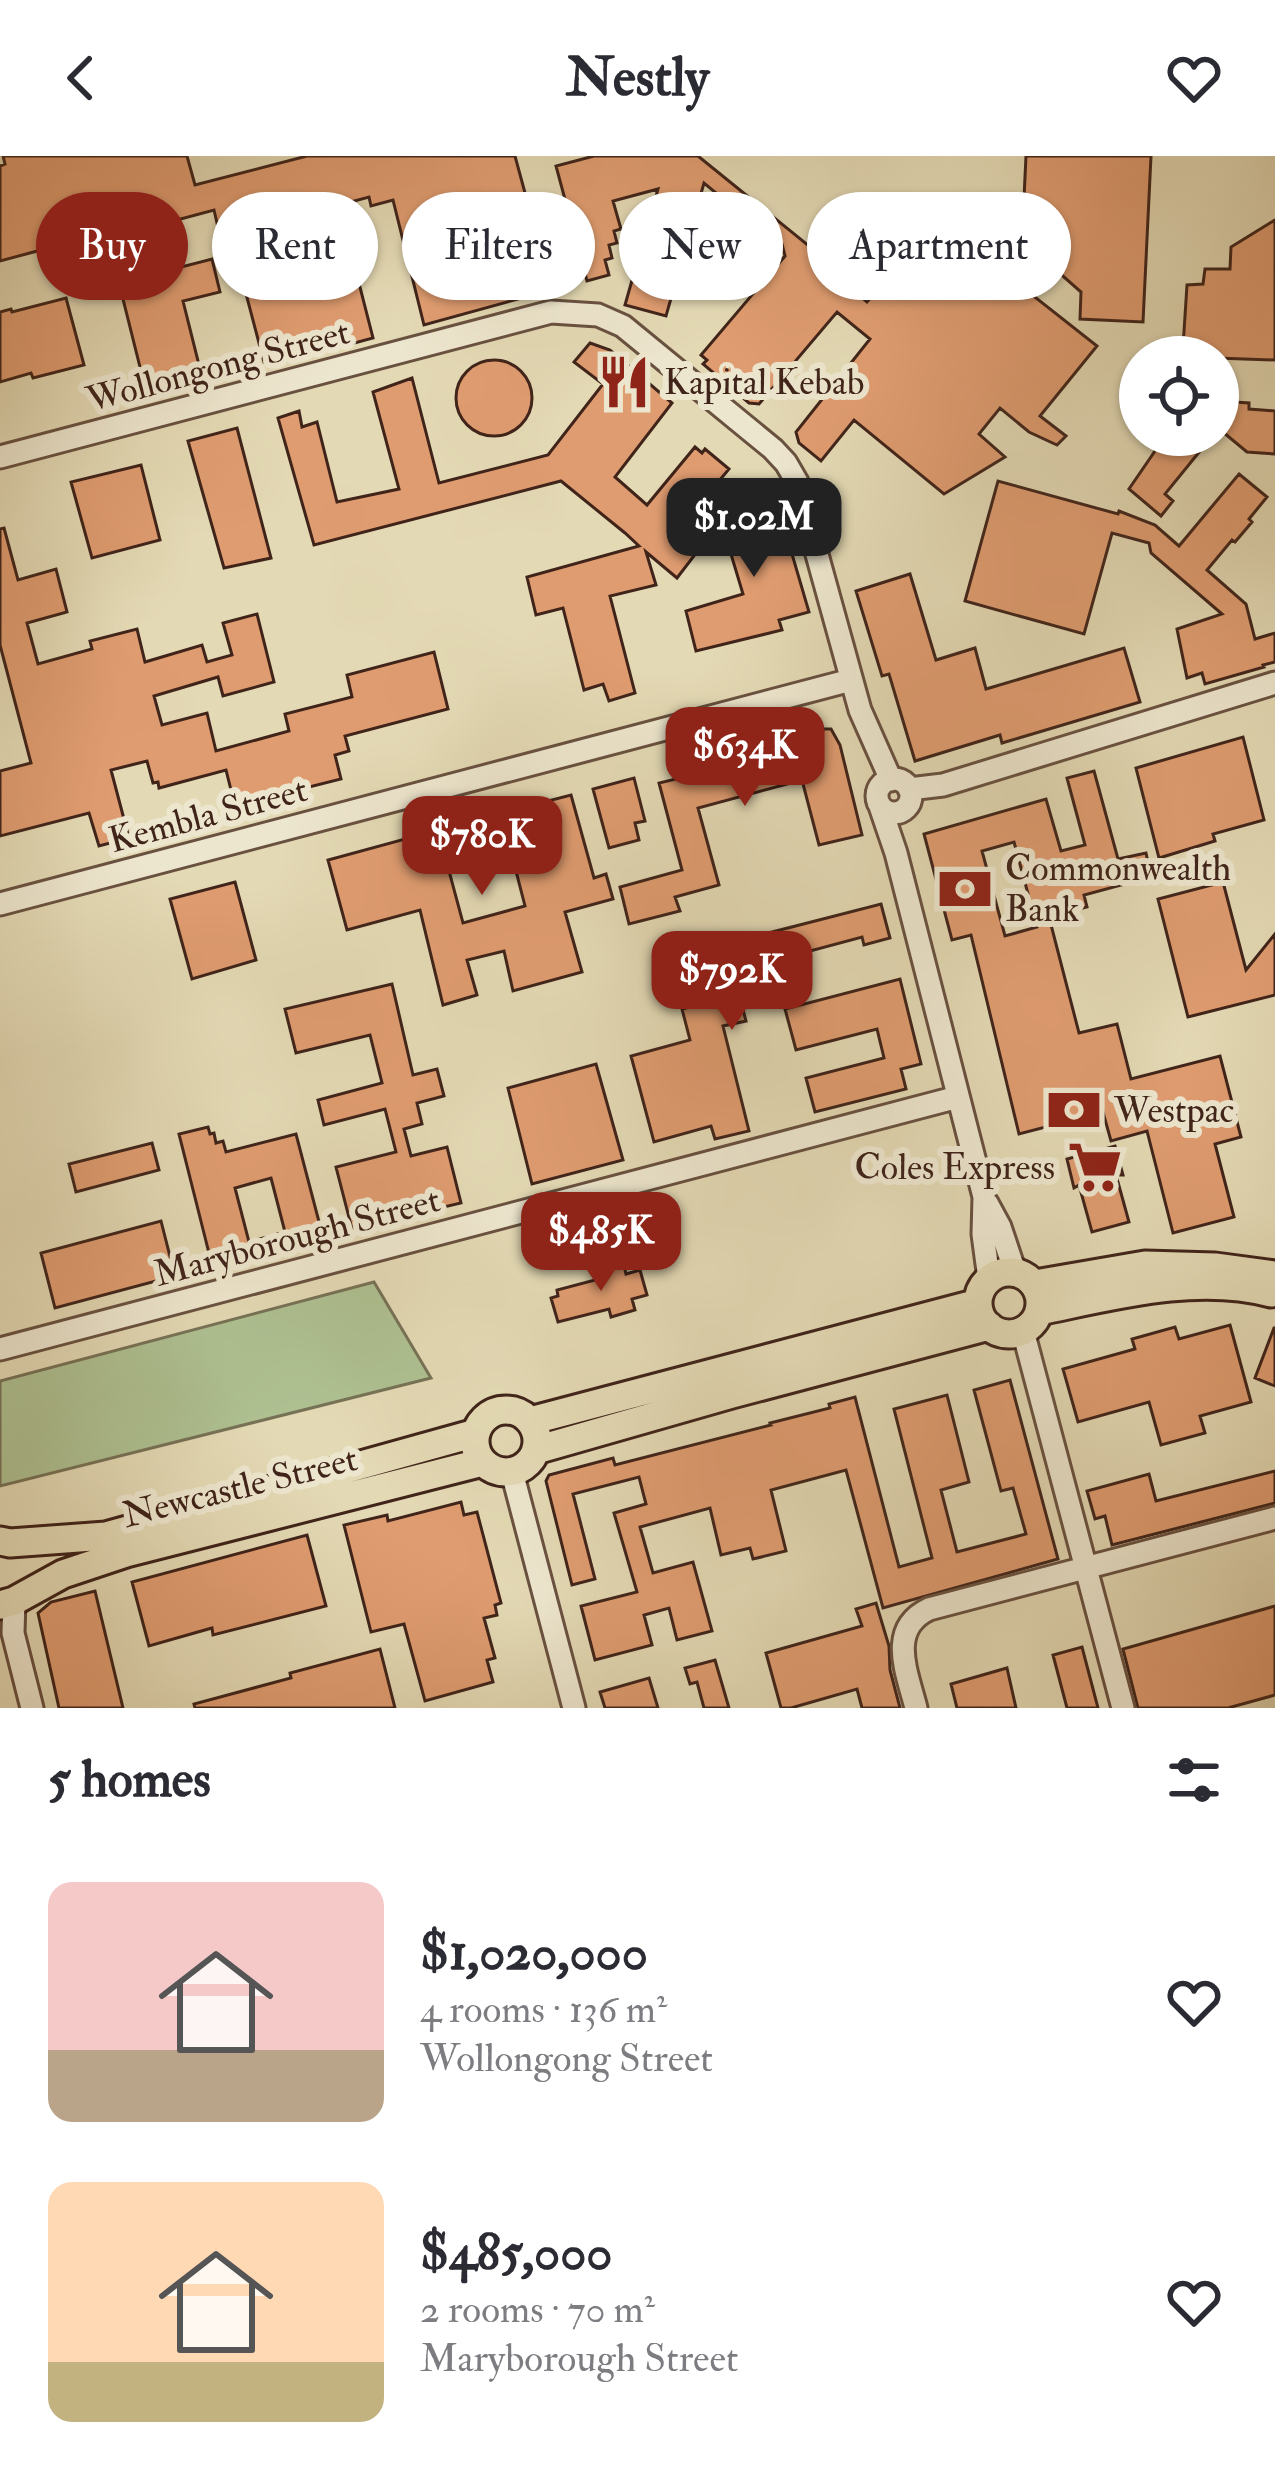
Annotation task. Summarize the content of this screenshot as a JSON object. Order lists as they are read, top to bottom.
{
  "streets": {
    "main road": ["Newcastle Street"],
    "street": ["Wollongong Street", "Kembla Street", "Maryborough Street"]
  },
  "crossings": [
    ["Wollongong Street", "Kembla Street"]
  ],
  "places": {
    "restaurant": ["Kapital Kebab"],
    "bank": ["Commonwealth Bank", "Westpac"],
    "supermarket": ["Coles Express"]
  },
  "page": {
    "header": "Nestly",
    "chip": [
      "Buy",
      "Rent",
      "Filters",
      "New",
      "Apartment"
    ],
    "price": [
      "$1.02M",
      "$634K",
      "$780K",
      "$792K",
      "$485K"
    ],
    "heading": "5 homes",
    "list": [
      {
        "name": "$1,020,000",
        "note": "4 rooms · 136 m² · Wollongong Street"
      },
      {
        "name": "$485,000",
        "note": "2 rooms · 70 m² · Maryborough Street"
      }
    ]
  }
}
